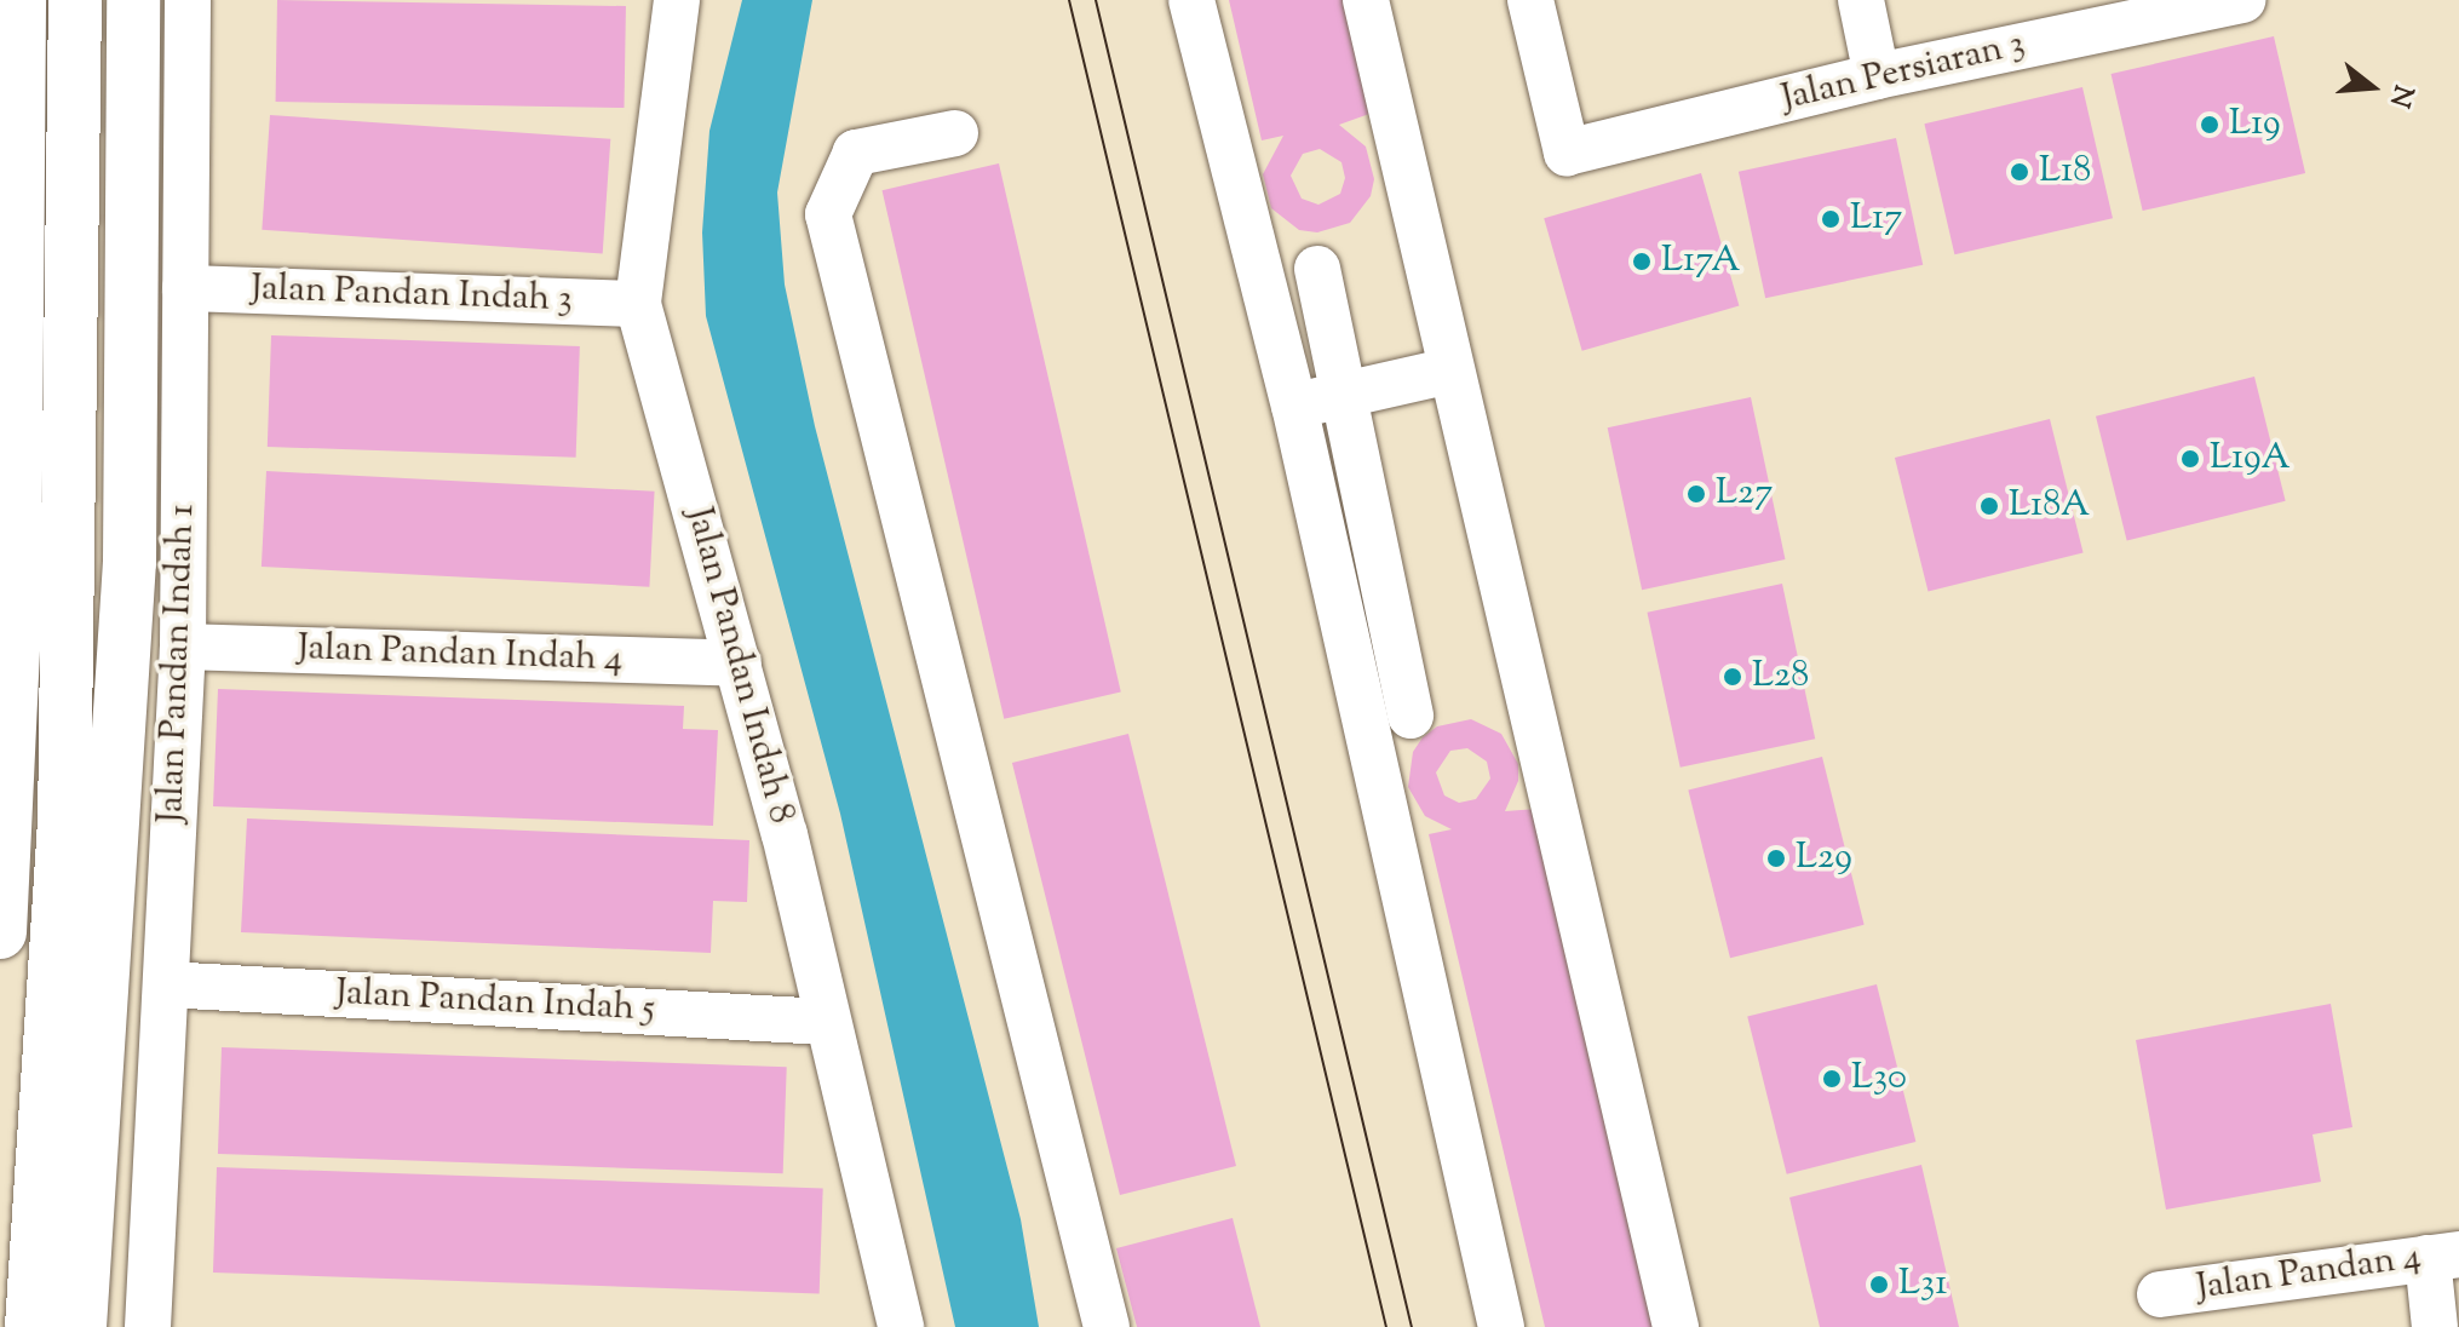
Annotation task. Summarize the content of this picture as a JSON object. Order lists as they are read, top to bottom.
{
  "streets": {
    "street": [
      "Jalan Persiaran 3",
      "Jalan Pandan Indah 3",
      "Jalan Pandan Indah 4",
      "Jalan Pandan Indah 1",
      "Jalan Pandan Indah 8",
      "Jalan Pandan Indah 5",
      "Jalan Pandan 4"
    ]
  },
  "crossings": [
    ["Jalan Pandan Indah 3", "Jalan Pandan Indah 1"],
    ["Jalan Pandan Indah 3", "Jalan Pandan Indah 8"],
    ["Jalan Pandan Indah 4", "Jalan Pandan Indah 1"],
    ["Jalan Pandan Indah 4", "Jalan Pandan Indah 8"],
    ["Jalan Pandan Indah 1", "Jalan Pandan Indah 5"],
    ["Jalan Pandan Indah 8", "Jalan Pandan Indah 5"]
  ],
  "places": [
    "L19",
    "L18",
    "L17",
    "L17A",
    "L19A",
    "L27",
    "L18A",
    "L28",
    "L29",
    "L30",
    "L31"
  ],
  "north": "right"
}
